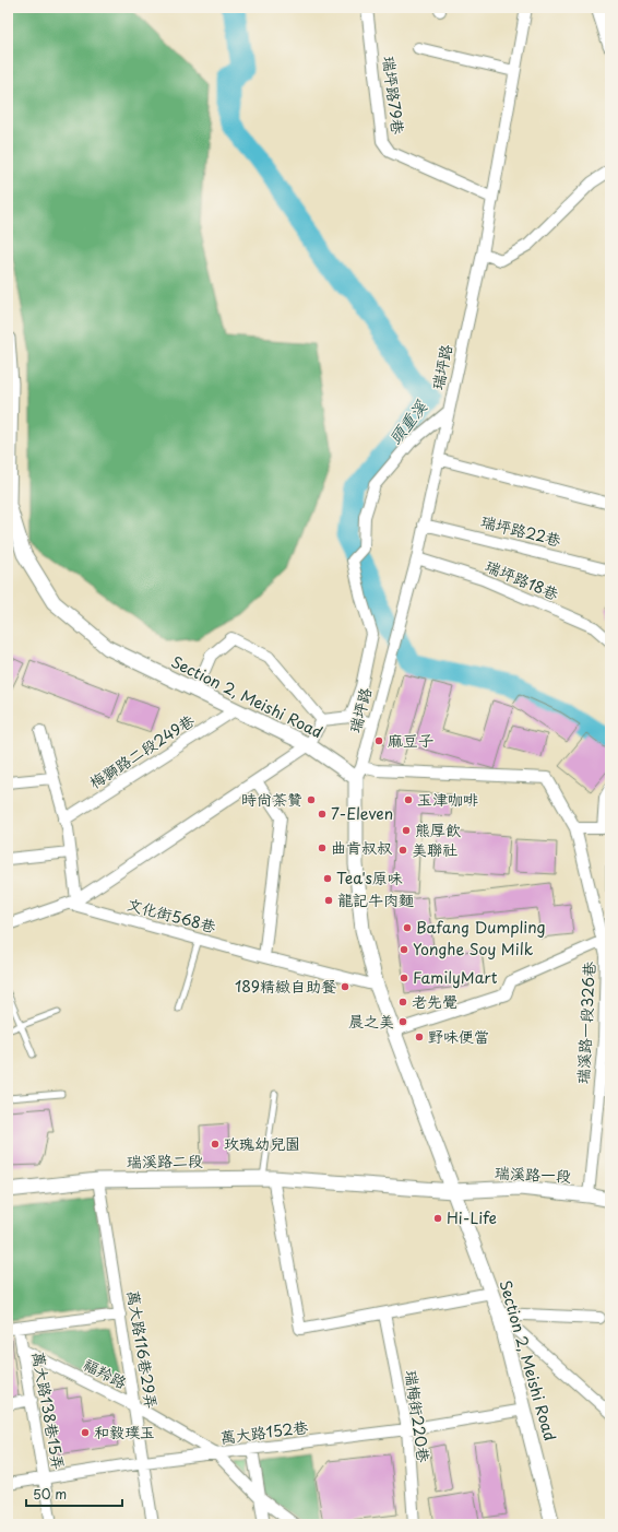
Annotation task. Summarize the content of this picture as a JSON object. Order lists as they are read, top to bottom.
{
  "streets": {
    "street": [
      "瑞坪路79巷",
      "瑞坪路",
      "瑞坪路22巷",
      "瑞坪路18巷",
      "Section 2, Meishi Road",
      "梅獅路二段249巷",
      "文化街568巷",
      "瑞溪路一段326巷",
      "瑞溪路二段",
      "瑞溪路一段",
      "萬大路116巷29弄",
      "福羚路",
      "萬大路138巷15弄",
      "瑞梅街220巷",
      "萬大路152巷"
    ]
  },
  "crossings": [
    ["瑞坪路79巷", "瑞坪路"],
    ["瑞坪路", "瑞坪路22巷"],
    ["瑞坪路", "瑞坪路18巷"],
    ["瑞坪路", "Section 2, Meishi Road"],
    ["瑞坪路", "瑞溪路一段326巷"],
    ["Section 2, Meishi Road", "梅獅路二段249巷"],
    ["Section 2, Meishi Road", "文化街568巷"],
    ["Section 2, Meishi Road", "瑞溪路一段326巷"],
    ["Section 2, Meishi Road", "瑞溪路二段"],
    ["Section 2, Meishi Road", "瑞溪路一段"],
    ["Section 2, Meishi Road", "萬大路152巷"],
    ["瑞溪路一段326巷", "瑞溪路一段"],
    ["瑞溪路二段", "瑞溪路一段"],
    ["瑞溪路二段", "萬大路116巷29弄"],
    ["萬大路116巷29弄", "福羚路"],
    ["萬大路116巷29弄", "萬大路152巷"],
    ["福羚路", "萬大路138巷15弄"],
    ["福羚路", "萬大路152巷"],
    ["萬大路138巷15弄", "萬大路152巷"],
    ["瑞梅街220巷", "萬大路152巷"]
  ],
  "water": ["頭重溪"],
  "places": [
    "麻豆子",
    "時尚茶贊",
    "玉津咖啡",
    "7-Eleven",
    "熊厚飲",
    "曲肯叔叔",
    "美聯社",
    "Tea's原味",
    "龍記牛肉麵",
    "Bafang Dumpling",
    "Yonghe Soy Milk",
    "FamilyMart",
    "189精緻自助餐",
    "老先覺",
    "晨之美",
    "野味便當",
    "玫瑰幼兒園",
    "Hi-Life",
    "和毅璞玉"
  ],
  "scale_bar": "50 m"
}
